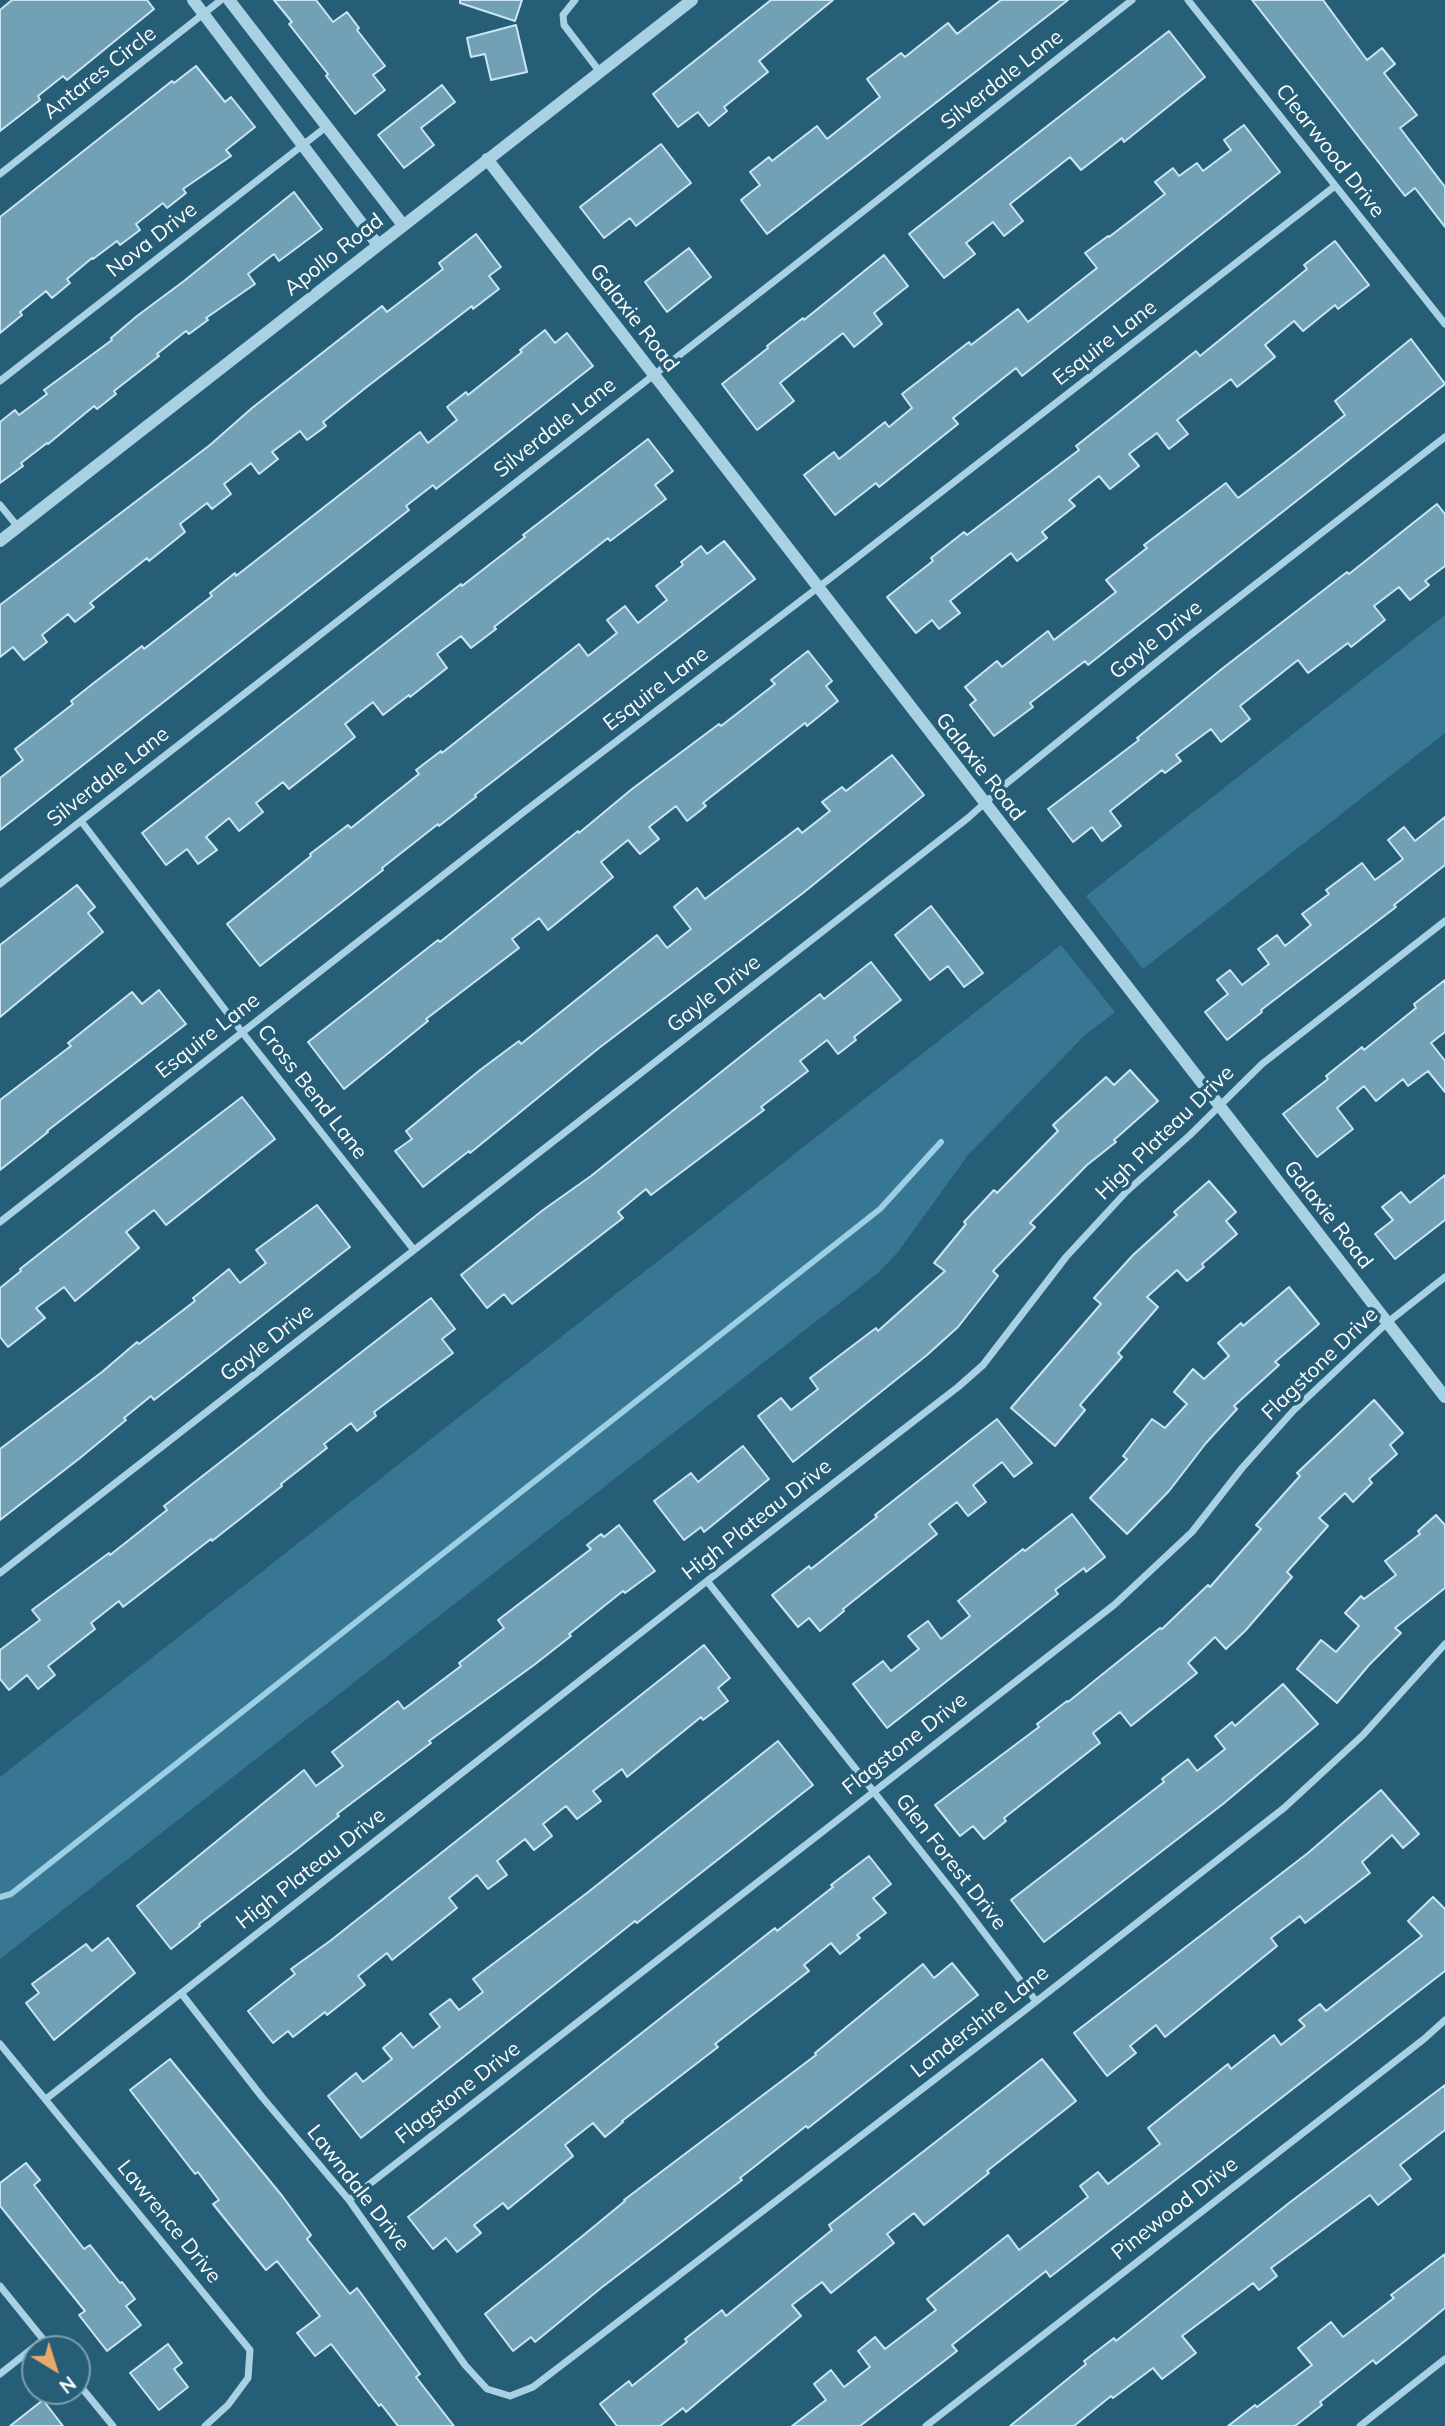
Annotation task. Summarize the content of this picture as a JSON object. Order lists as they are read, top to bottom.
{
  "streets": {
    "street": [
      "Antares Circle",
      "Silverdale Lane",
      "Clearwood Drive",
      "Nova Drive",
      "Apollo Road",
      "Galaxie Road",
      "Esquire Lane",
      "Gayle Drive",
      "Cross Bend Lane",
      "High Plateau Drive",
      "Flagstone Drive",
      "Glen Forest Drive",
      "Landershire Lane",
      "Lawndale Drive",
      "Pinewood Drive",
      "Lawrence Drive"
    ]
  },
  "crossings": [
    ["Silverdale Lane", "Galaxie Road"],
    ["Silverdale Lane", "Cross Bend Lane"],
    ["Clearwood Drive", "Esquire Lane"],
    ["Apollo Road", "Galaxie Road"],
    ["Galaxie Road", "Esquire Lane"],
    ["Galaxie Road", "Gayle Drive"],
    ["Galaxie Road", "High Plateau Drive"],
    ["Galaxie Road", "Flagstone Drive"],
    ["Esquire Lane", "Cross Bend Lane"],
    ["Gayle Drive", "Cross Bend Lane"],
    ["High Plateau Drive", "Glen Forest Drive"],
    ["High Plateau Drive", "Lawndale Drive"],
    ["High Plateau Drive", "Lawrence Drive"],
    ["Flagstone Drive", "Glen Forest Drive"],
    ["Flagstone Drive", "Lawndale Drive"],
    ["Glen Forest Drive", "Landershire Lane"],
    ["Landershire Lane", "Lawndale Drive"]
  ],
  "north": "bottom right"
}
